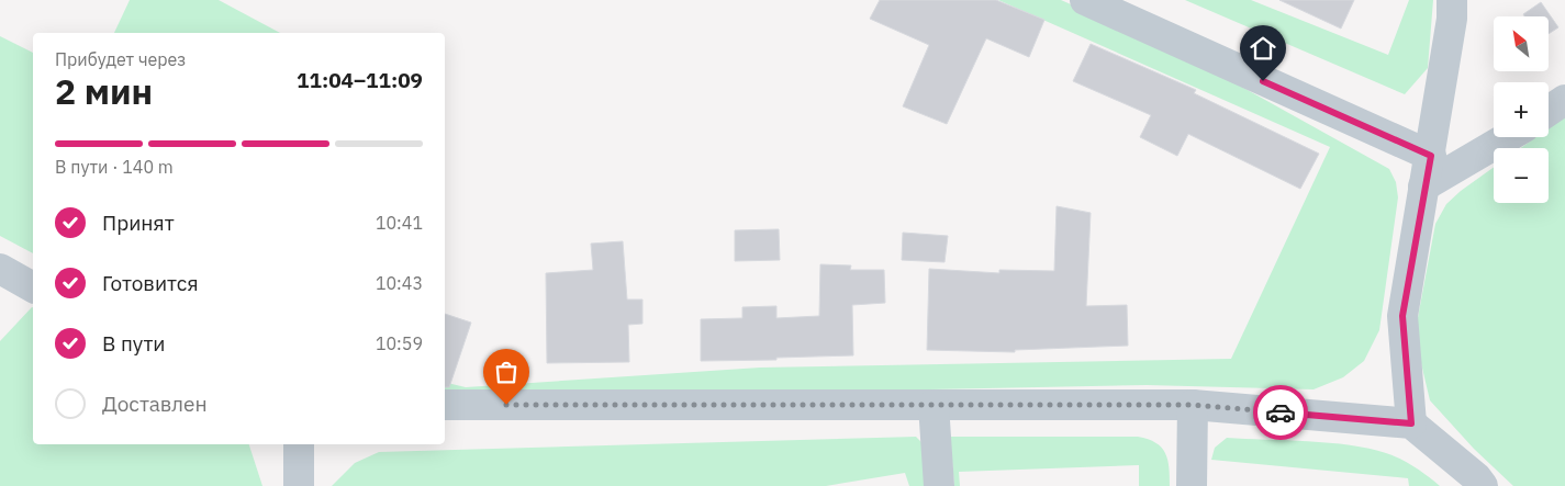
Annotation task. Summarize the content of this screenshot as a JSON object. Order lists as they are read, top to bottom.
{
  "north": "top left",
  "page": {
    "map_buttons": ["+", "−"],
    "heading": ["2 мин", "Прибудет через", "11:04–11:09"],
    "bar": "В пути · 140 m",
    "list": [
      ["Принят", "10:41"],
      ["Готовится", "10:43"],
      ["В пути", "10:59"],
      "Доставлен"
    ]
  }
}
